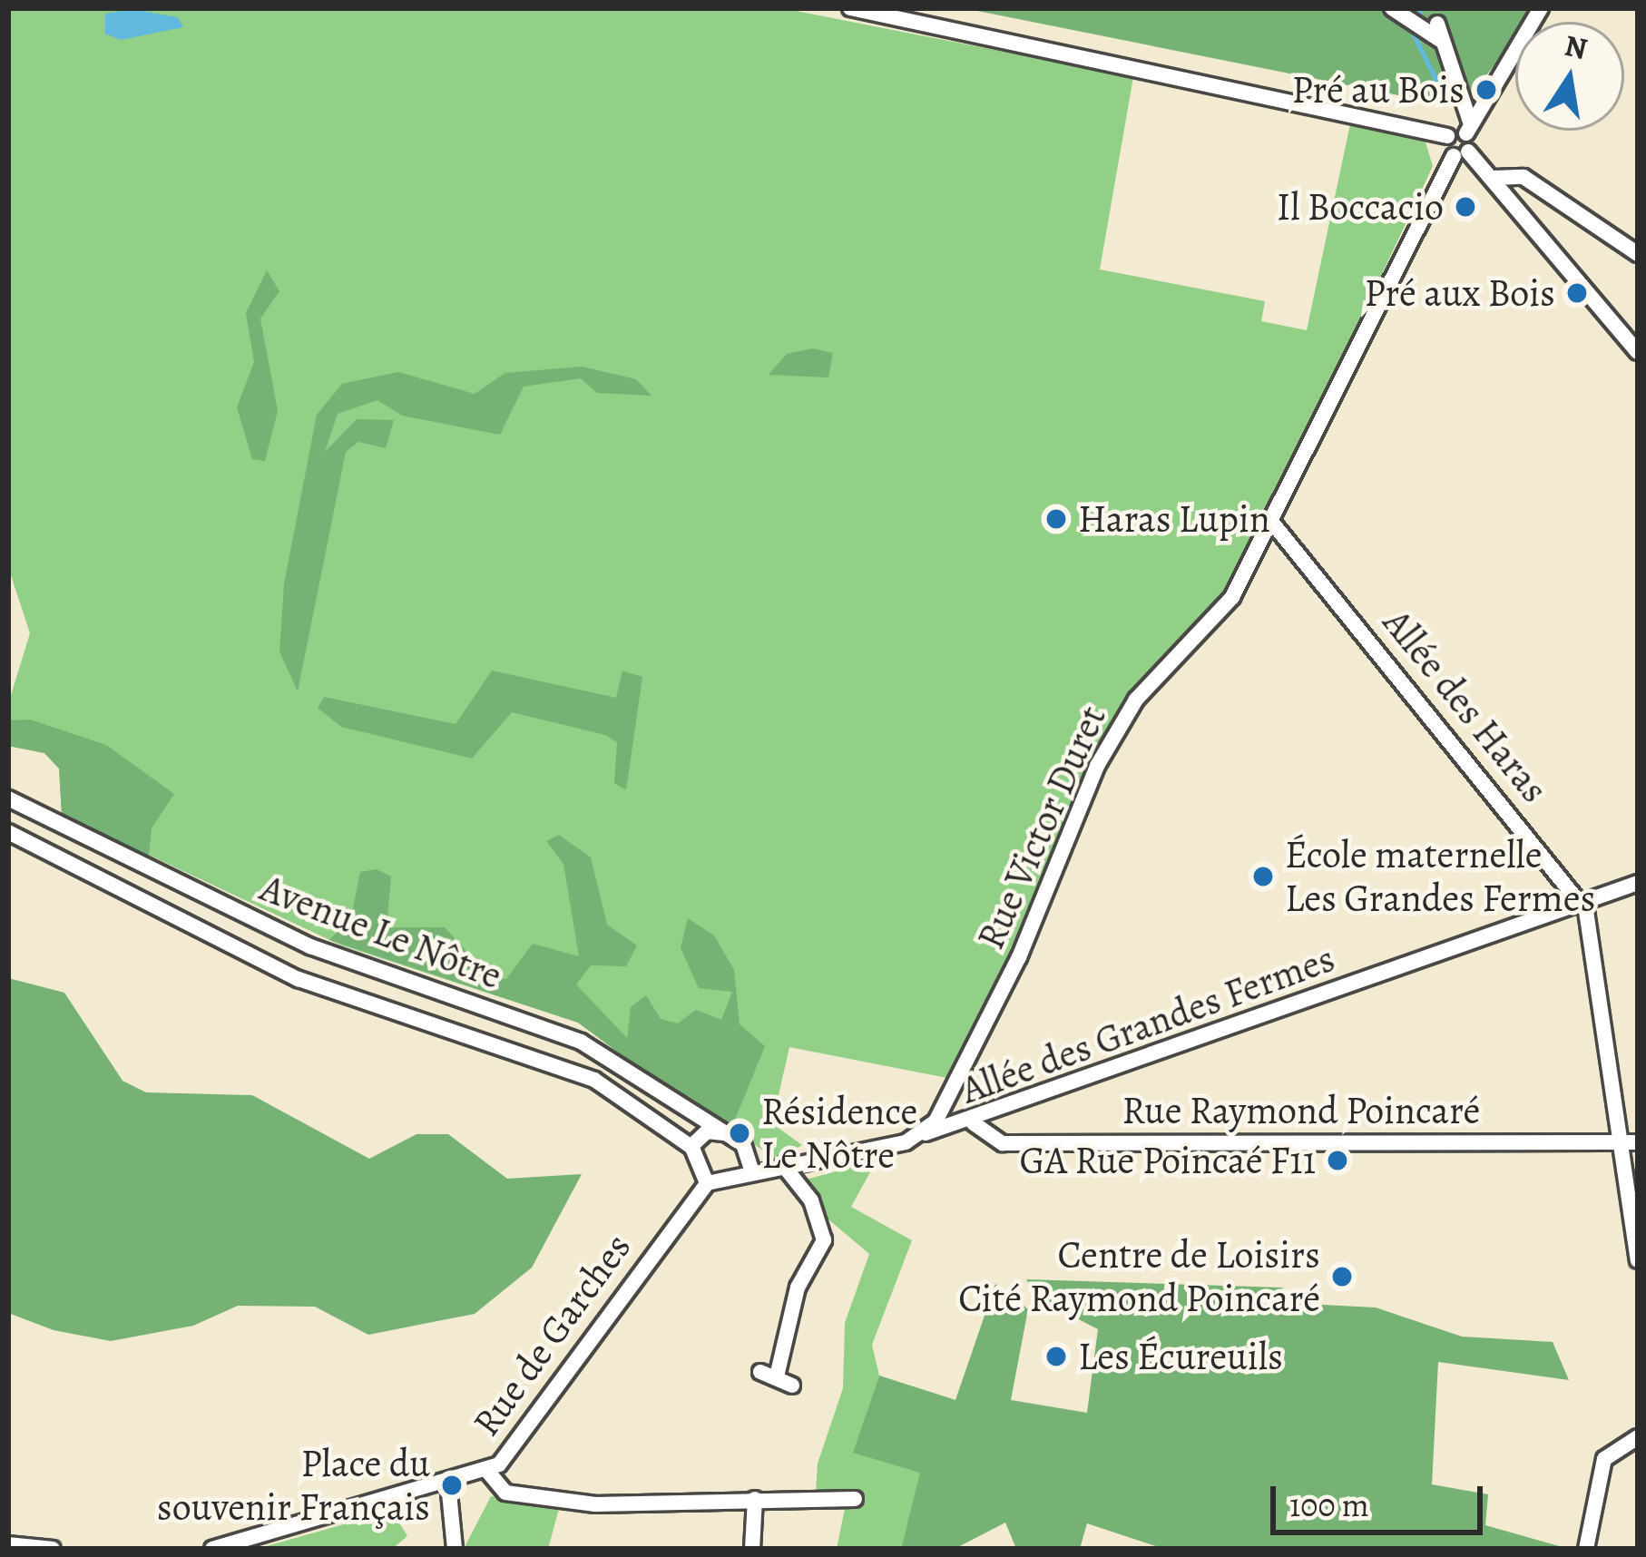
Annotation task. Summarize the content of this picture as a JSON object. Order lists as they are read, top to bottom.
{
  "streets": {
    "street": [
      "Allée des Haras",
      "Rue Victor Duret",
      "Avenue Le Nôtre",
      "Allée des Grandes Fermes",
      "Rue Raymond Poincaré",
      "Rue de Garches"
    ]
  },
  "crossings": [
    ["Allée des Haras", "Rue Victor Duret"],
    ["Allée des Haras", "Allée des Grandes Fermes"],
    ["Allée des Haras", "Rue Raymond Poincaré"],
    ["Rue Victor Duret", "Allée des Grandes Fermes"],
    ["Allée des Grandes Fermes", "Rue Raymond Poincaré"]
  ],
  "places": [
    "Pré au Bois",
    "Il Boccacio",
    "Pré aux Bois",
    "Haras Lupin",
    "École maternelle Les Grandes Fermes",
    "Résidence Le Nôtre",
    "GA Rue Poincaé F11",
    "Centre de Loisirs Cité Raymond Poincaré",
    "Les Écureuils",
    "Place du souvenir Français"
  ],
  "scale_bar": "100 m",
  "north": "top"
}
